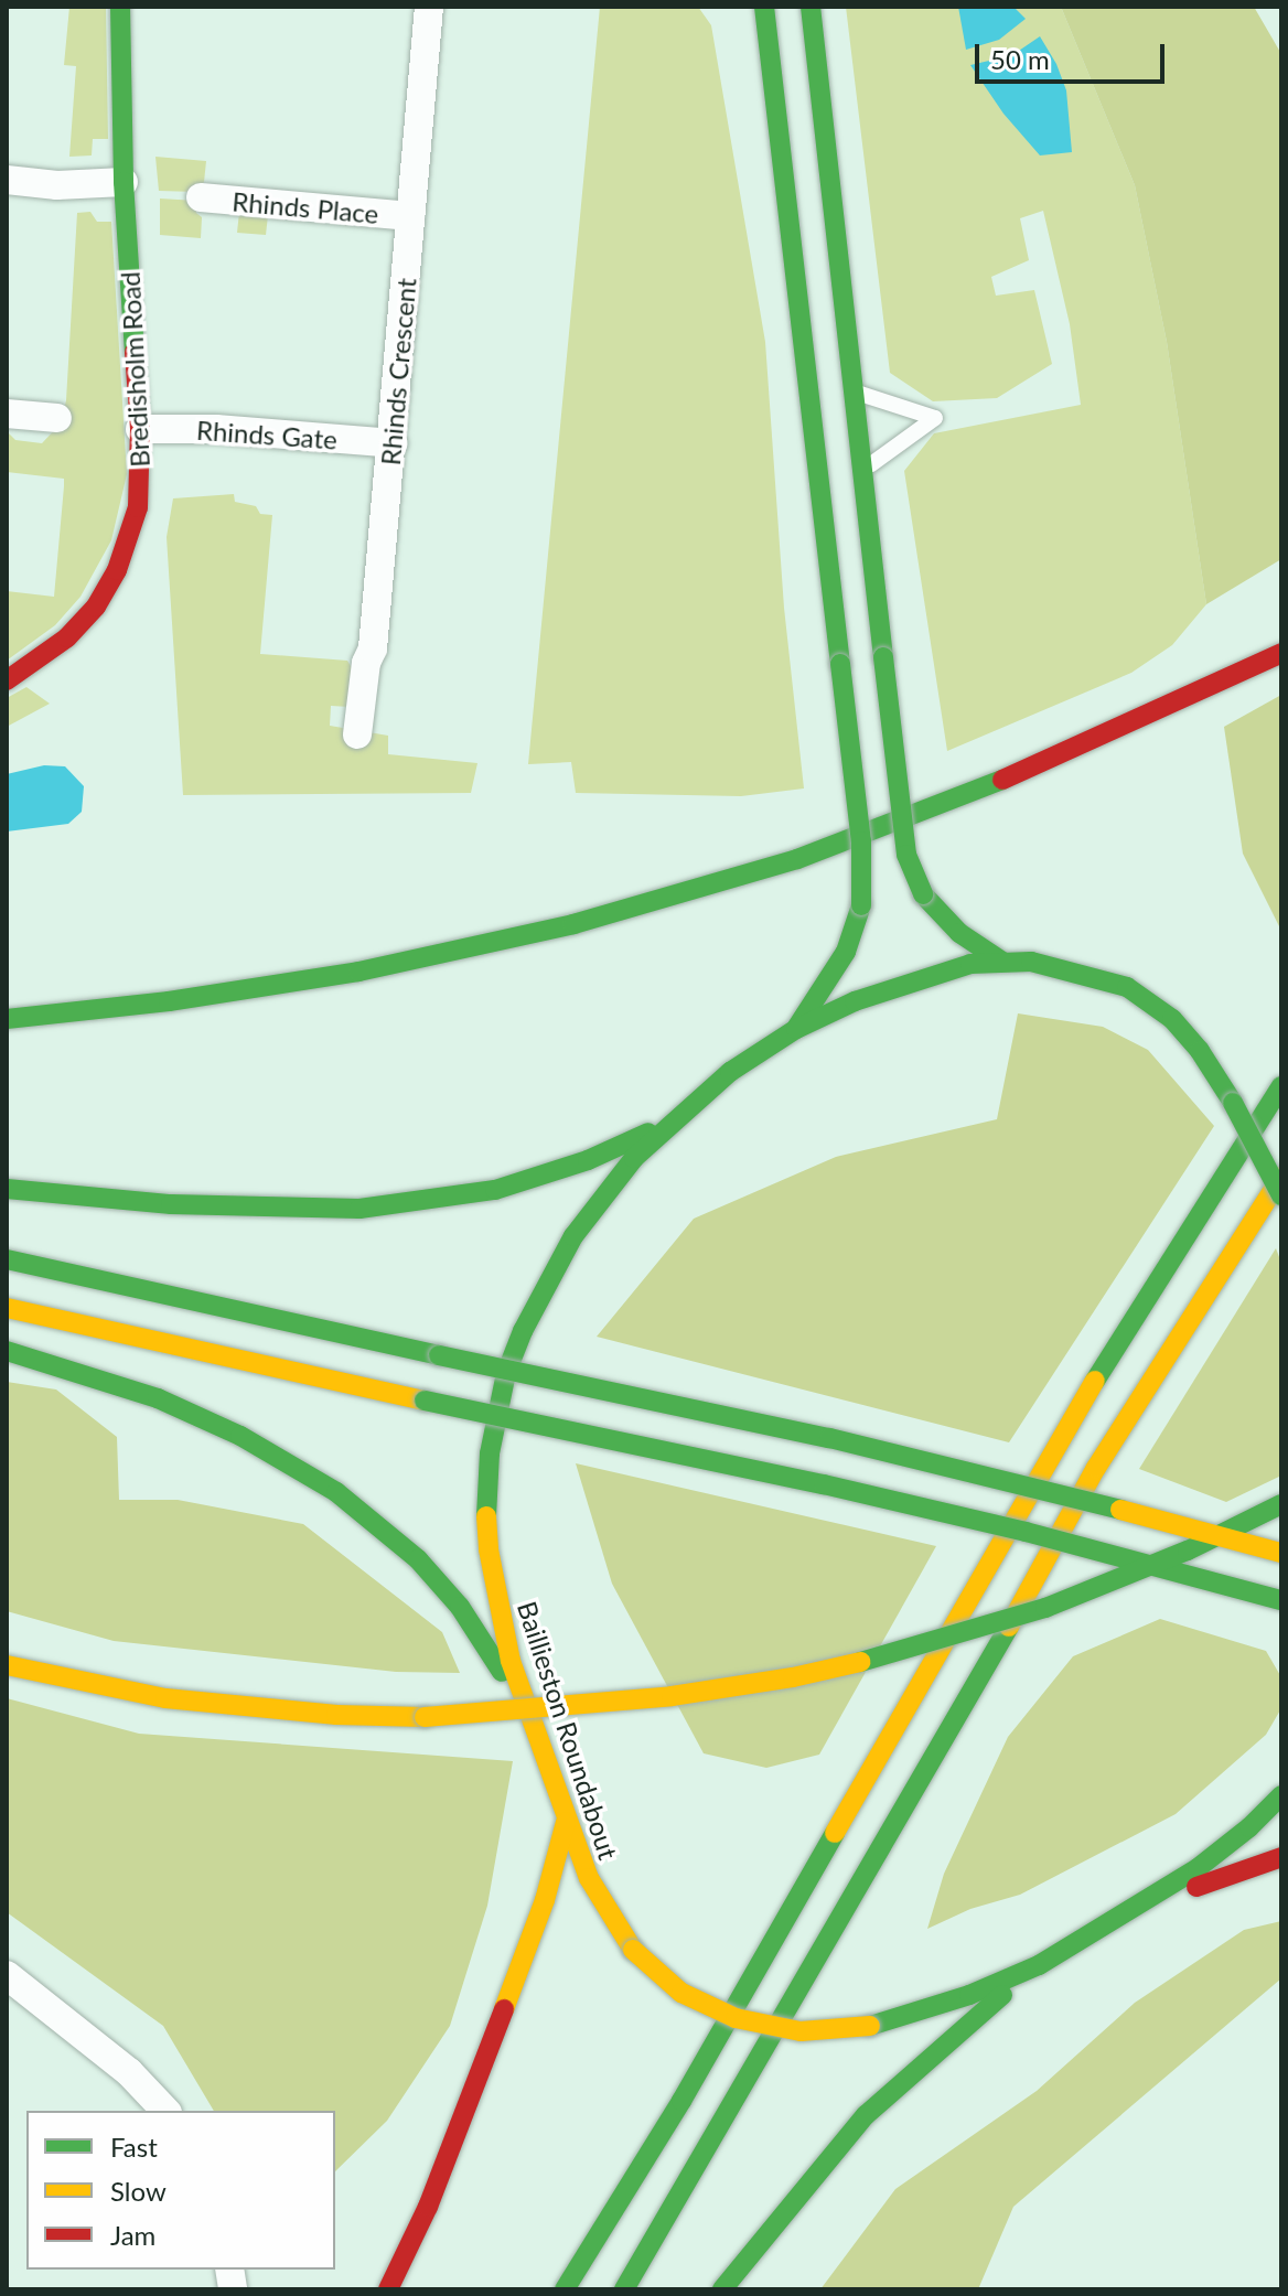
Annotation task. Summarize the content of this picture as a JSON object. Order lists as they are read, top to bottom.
{
  "streets": {
    "main road": ["Bredisholm Road", "Baillieston Roundabout"],
    "street": ["Rhinds Place", "Rhinds Crescent", "Rhinds Gate"]
  },
  "crossings": [
    ["Rhinds Place", "Rhinds Crescent"],
    ["Bredisholm Road", "Rhinds Gate"],
    ["Rhinds Crescent", "Rhinds Gate"]
  ],
  "legend": ["Fast", "Slow", "Jam"],
  "scale_bar": "50 m"
}
